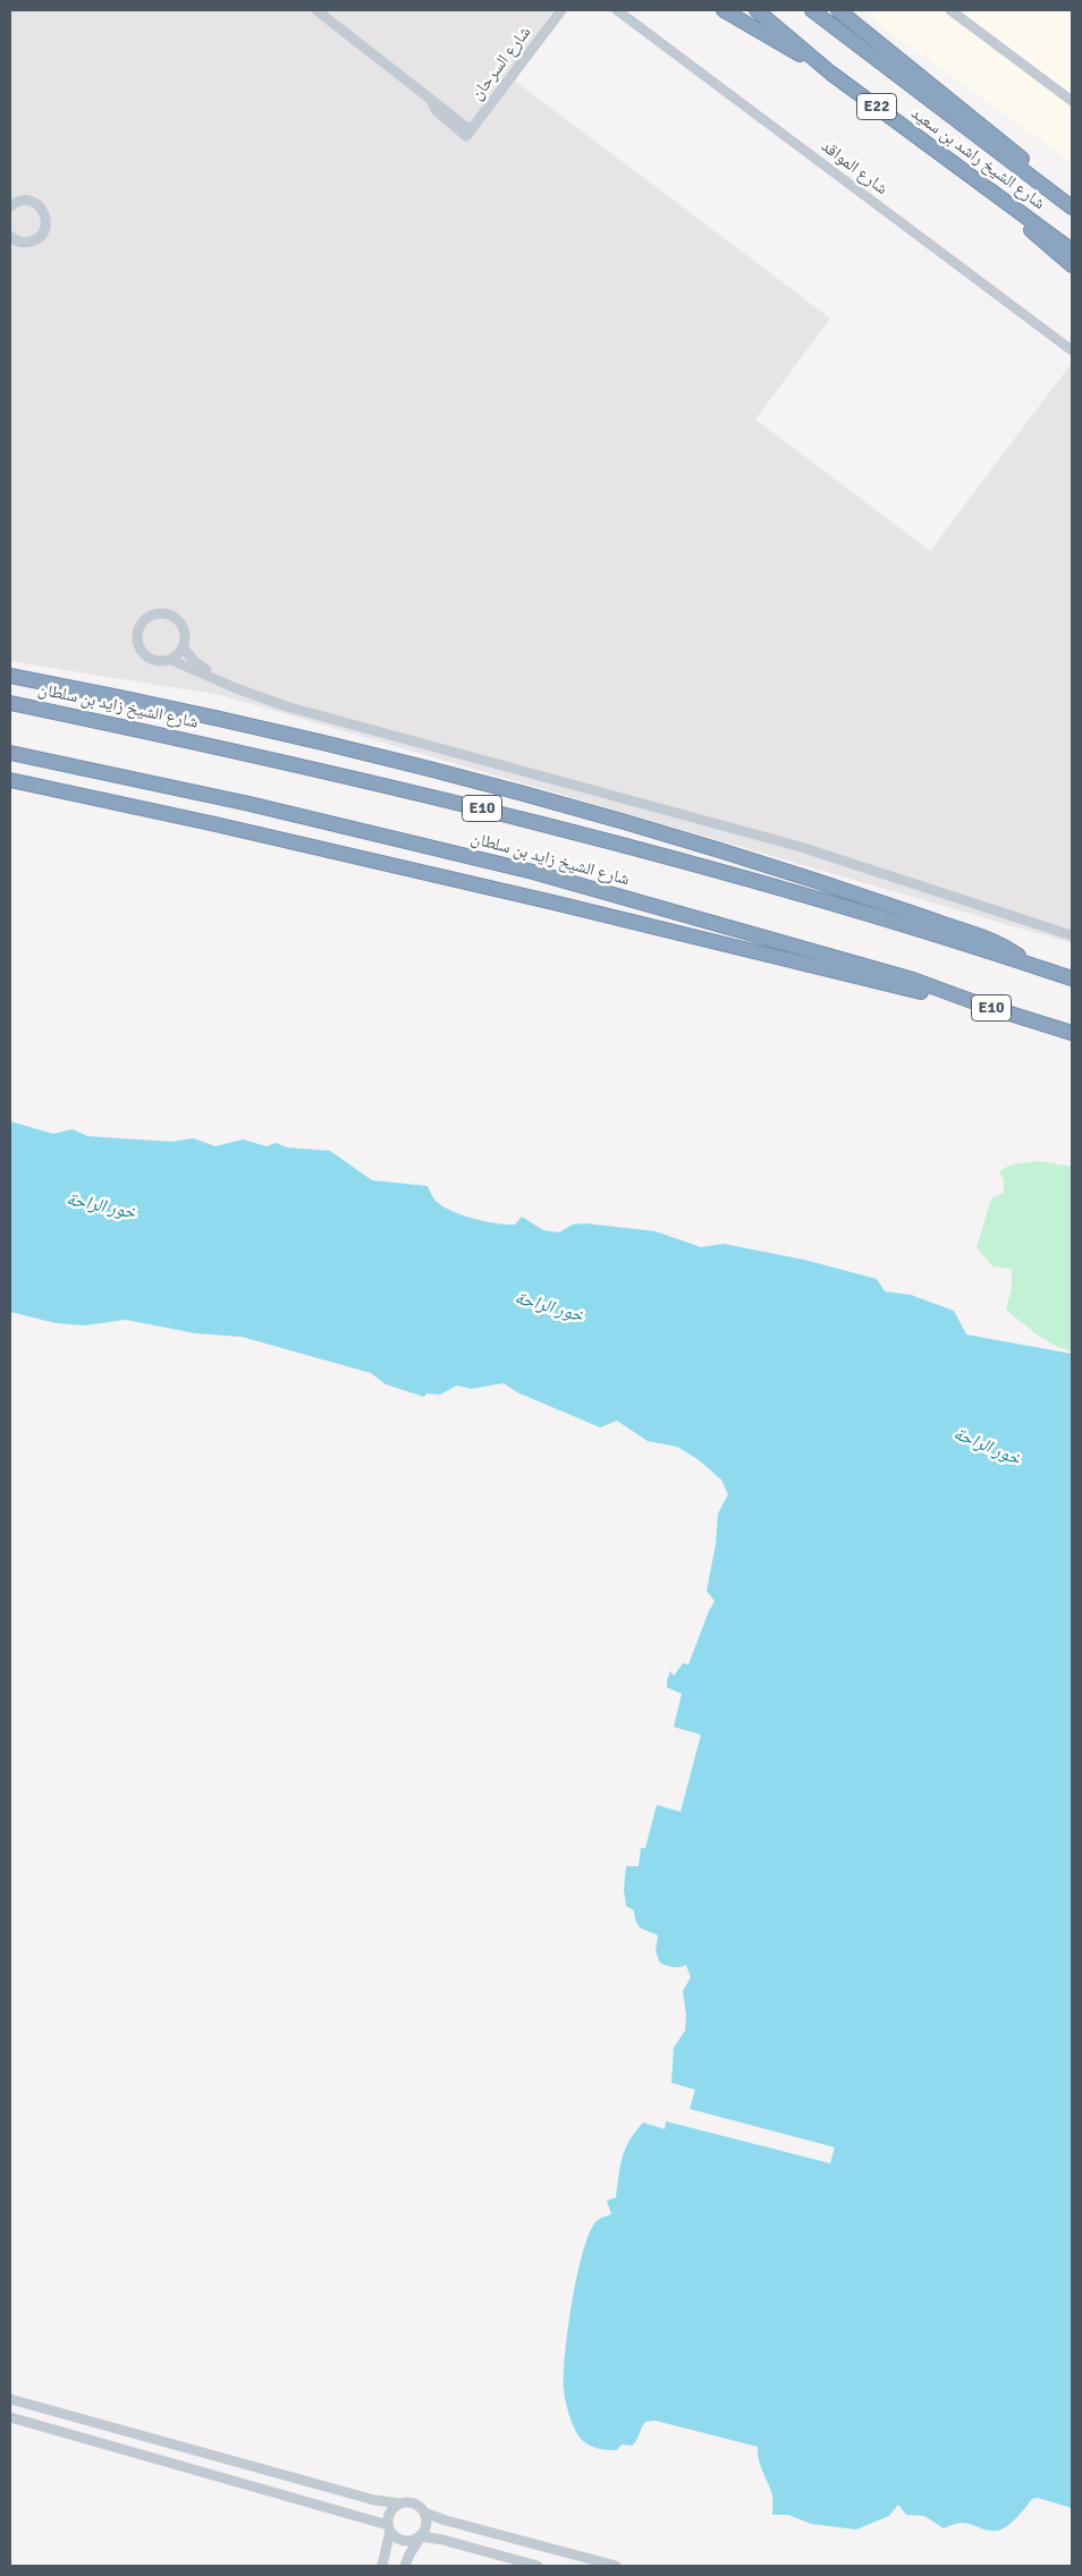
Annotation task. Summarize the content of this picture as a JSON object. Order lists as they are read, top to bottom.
{
  "streets": {
    "highway": [
      "E22",
      "شارع الشيخ راشد بن سعيد",
      "شارع الشيخ زايد بن سلطان",
      "E10"
    ],
    "street": ["شارع السرحان", "شارع المواقد"]
  },
  "water": ["خور الراحة"]
}
